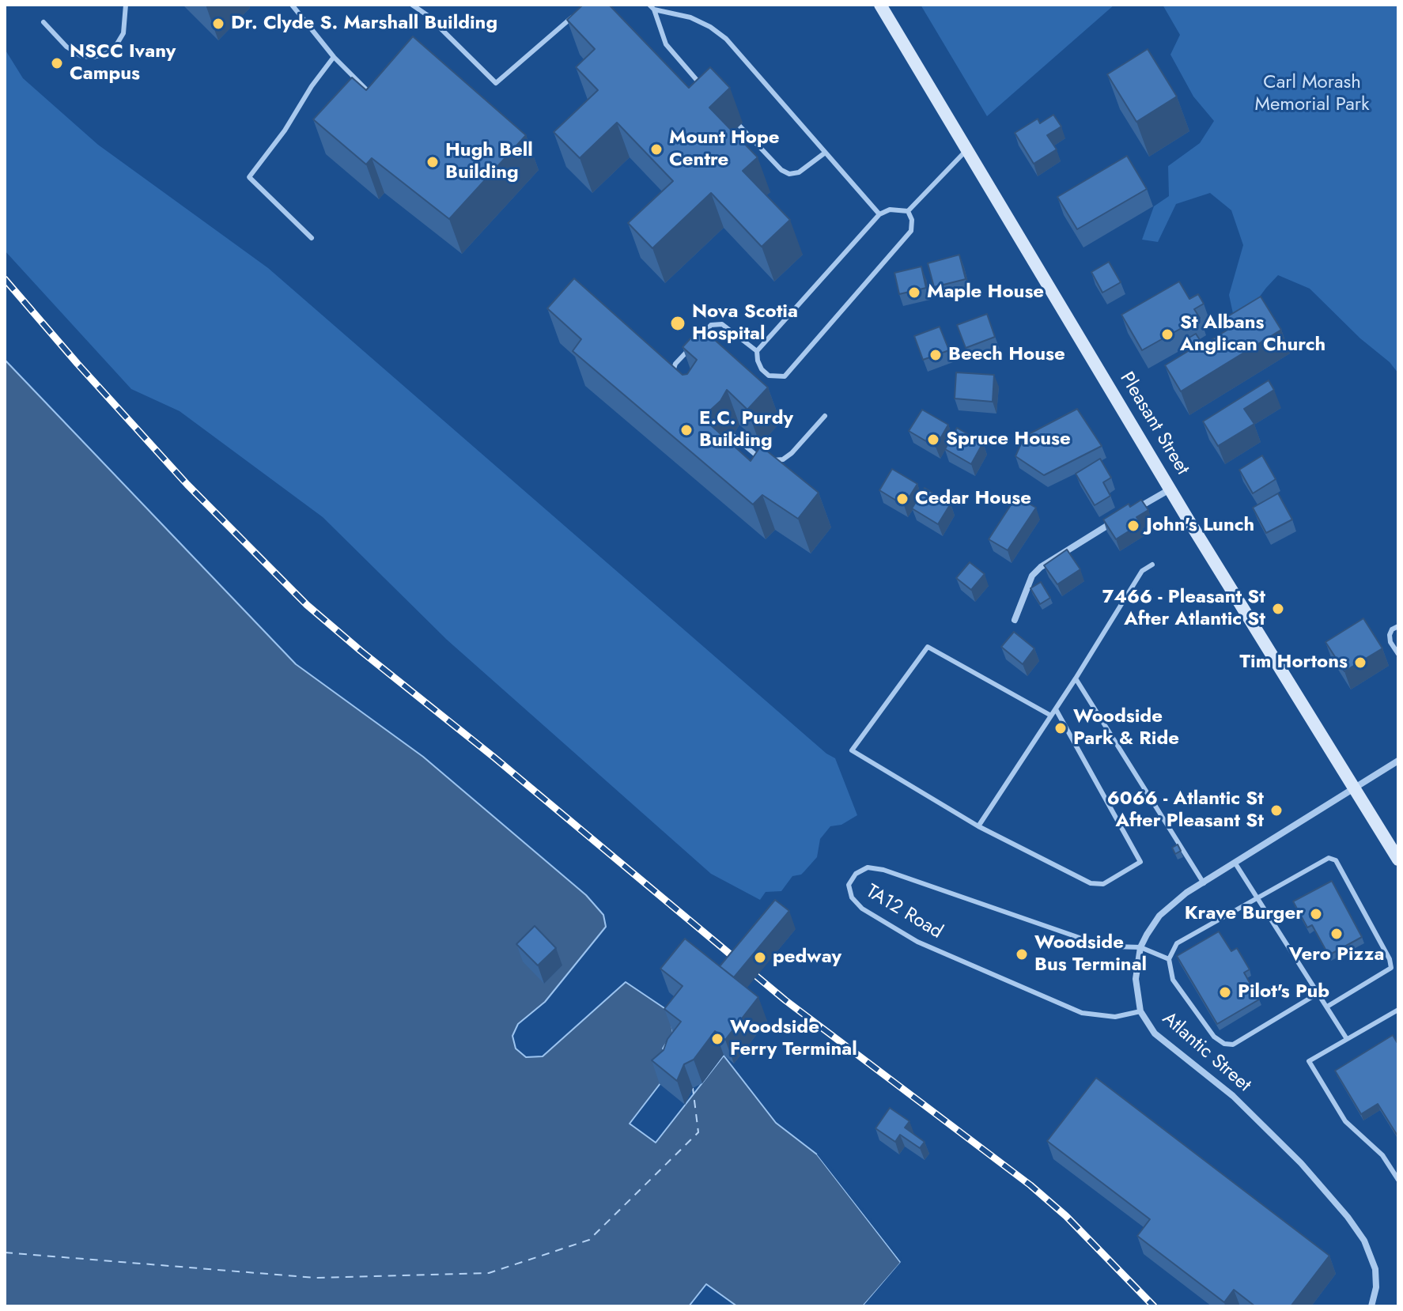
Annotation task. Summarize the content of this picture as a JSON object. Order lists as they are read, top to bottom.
{
  "streets": {
    "main road": ["Pleasant Street"],
    "street": ["Atlantic Street"],
    "lane": ["TA12 Road"]
  },
  "crossings": [
    ["Pleasant Street", "Atlantic Street"],
    ["TA12 Road", "Atlantic Street"]
  ],
  "parks": ["Carl Morash Memorial Park"],
  "places": [
    "Dr. Clyde S. Marshall Building",
    "NSCC Ivany Campus",
    "Mount Hope Centre",
    "Hugh Bell Building",
    "Maple House",
    "Nova Scotia Hospital",
    "St Albans Anglican Church",
    "Beech House",
    "E.C. Purdy Building",
    "Spruce House",
    "Cedar House",
    "John's Lunch",
    "7466 - Pleasant St After Atlantic St",
    "Tim Hortons",
    "Woodside Park & Ride",
    "6066 - Atlantic St After Pleasant St",
    "Krave Burger",
    "Vero Pizza",
    "Woodside Bus Terminal",
    "pedway",
    "Pilot's Pub",
    "Woodside Ferry Terminal"
  ]
}
